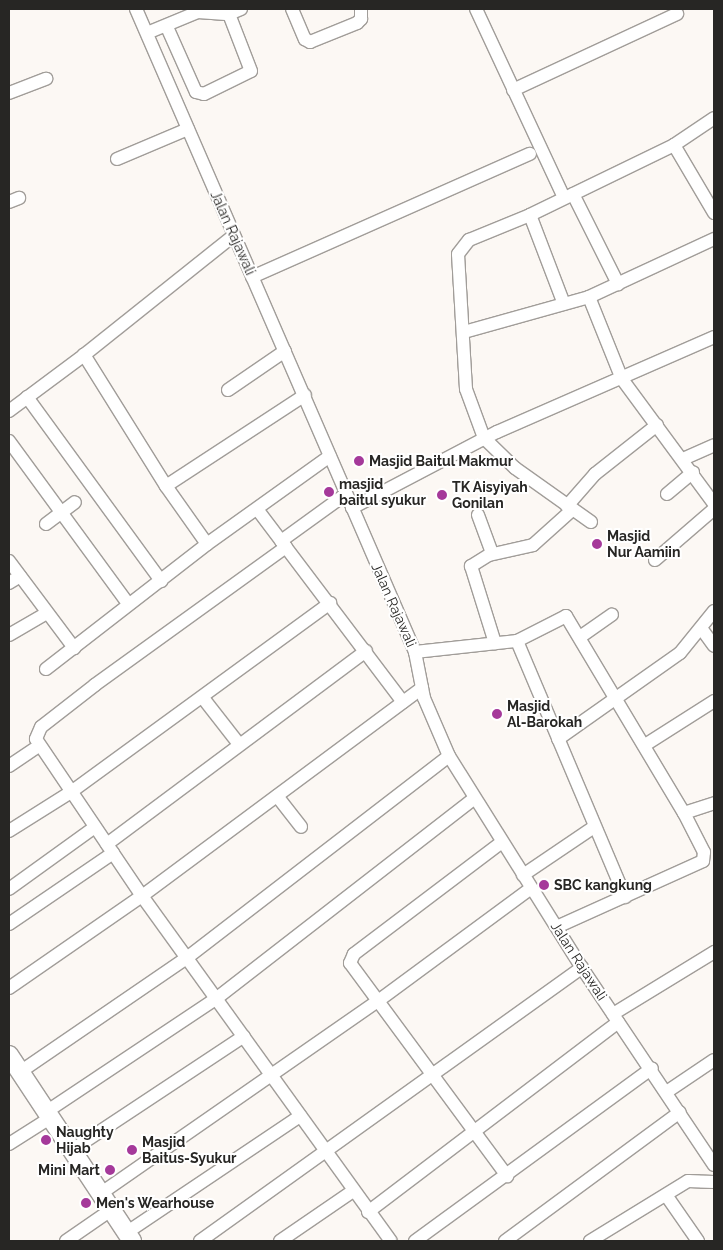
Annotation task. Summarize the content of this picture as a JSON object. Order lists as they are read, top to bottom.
{
  "streets": {
    "street": ["Jalan Rajawali"]
  },
  "places": [
    "Masjid Baitul Makmur",
    "masjid baitul syukur",
    "TK Aisyiyah Gonilan",
    "Masjid Nur Aamiin",
    "Masjid Al-Barokah",
    "SBC kangkung",
    "Naughty Hijab",
    "Masjid Baitus-Syukur",
    "Mini Mart",
    "Men's Wearhouse"
  ]
}
